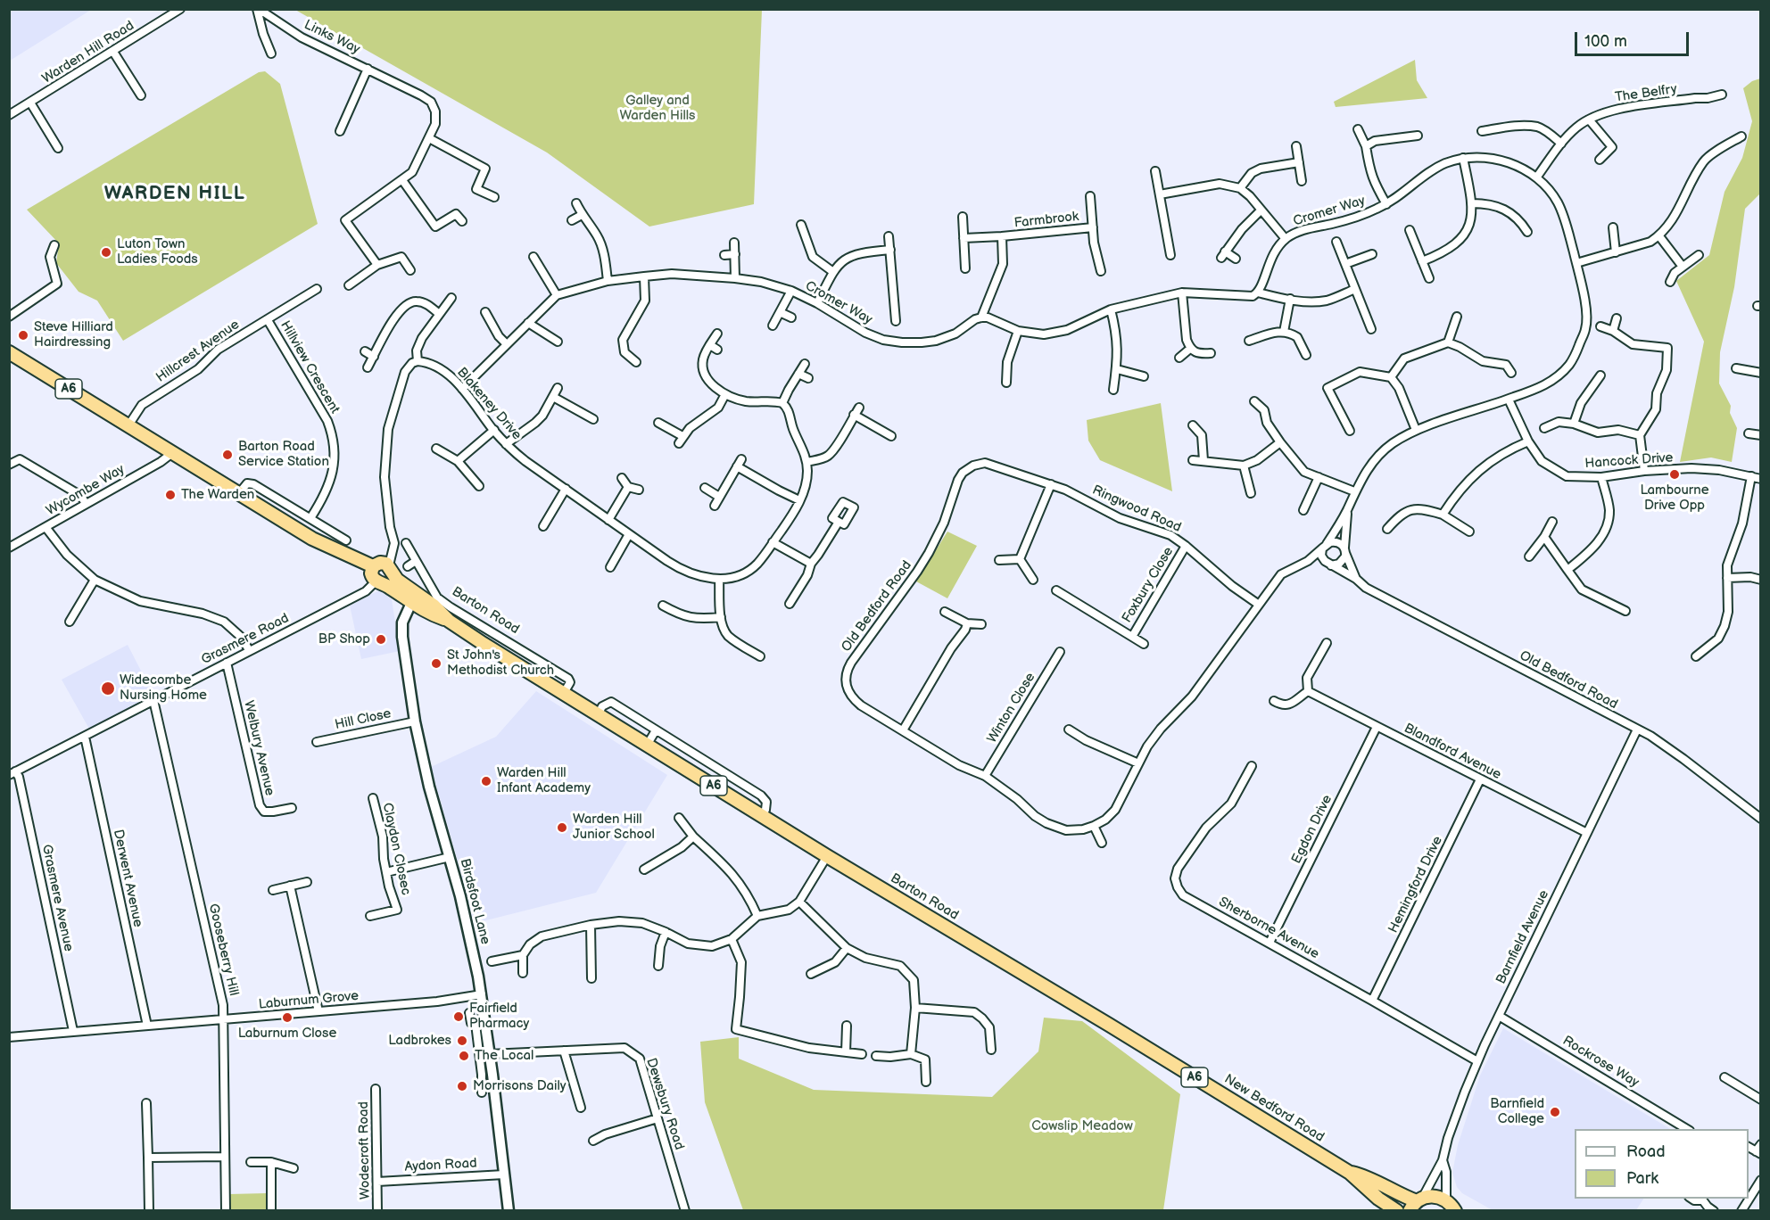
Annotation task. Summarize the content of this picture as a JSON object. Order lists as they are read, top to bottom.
{
  "streets": {
    "highway": ["A6", "Barton Road", "New Bedford Road"],
    "street": [
      "Links Way",
      "Warden Hill Road",
      "The Belfry",
      "Cromer Way",
      "Farmbrook",
      "Hillcrest Avenue",
      "Hillview Crescent",
      "Blakeney Drive",
      "Hancock Drive",
      "Wycombe Way",
      "Ringwood Road",
      "Foxbury Close",
      "Old Bedford Road",
      "Grasmere Road",
      "Winton Close",
      "Hill Close",
      "Welbury Avenue",
      "Blandford Avenue",
      "Egdon Drive",
      "Claydon Closec",
      "Derwent Avenue",
      "Hemingford Drive",
      "Grasmere Avenue",
      "Birdsfoot Lane",
      "Sherborne Avenue",
      "Barnfield Avenue",
      "Gooseberry Hill",
      "Laburnum Grove",
      "Rockrose Way",
      "Dewsbury Road",
      "Wodecroft Road",
      "Aydon Road"
    ]
  },
  "crossings": [
    ["The Belfry", "Cromer Way"],
    ["Cromer Way", "Farmbrook"],
    ["Cromer Way", "Blakeney Drive"],
    ["Cromer Way", "Hancock Drive"],
    ["Cromer Way", "Old Bedford Road"],
    ["Hillcrest Avenue", "Hillview Crescent"],
    ["Hillcrest Avenue", "A6"],
    ["A6", "Wycombe Way"],
    ["A6", "Barton Road"],
    ["A6", "Grasmere Road"],
    ["A6", "Barnfield Avenue"],
    ["A6", "New Bedford Road"],
    ["Ringwood Road", "Foxbury Close"],
    ["Ringwood Road", "Old Bedford Road"],
    ["Old Bedford Road", "Winton Close"],
    ["Old Bedford Road", "Barnfield Avenue"],
    ["Barton Road", "Grasmere Road"],
    ["Barton Road", "Birdsfoot Lane"],
    ["Barton Road", "New Bedford Road"],
    ["Grasmere Road", "Welbury Avenue"],
    ["Grasmere Road", "Derwent Avenue"],
    ["Grasmere Road", "Grasmere Avenue"],
    ["Grasmere Road", "Gooseberry Hill"],
    ["Hill Close", "Birdsfoot Lane"],
    ["Blandford Avenue", "Egdon Drive"],
    ["Blandford Avenue", "Hemingford Drive"],
    ["Blandford Avenue", "Barnfield Avenue"],
    ["Egdon Drive", "Sherborne Avenue"],
    ["Derwent Avenue", "Laburnum Grove"],
    ["Hemingford Drive", "Sherborne Avenue"],
    ["Grasmere Avenue", "Laburnum Grove"],
    ["Birdsfoot Lane", "Laburnum Grove"],
    ["Birdsfoot Lane", "Dewsbury Road"],
    ["Birdsfoot Lane", "Aydon Road"],
    ["Sherborne Avenue", "Barnfield Avenue"],
    ["Barnfield Avenue", "Rockrose Way"],
    ["Barnfield Avenue", "New Bedford Road"],
    ["Gooseberry Hill", "Laburnum Grove"],
    ["Wodecroft Road", "Aydon Road"]
  ],
  "districts": ["WARDEN HILL"],
  "parks": ["Galley and Warden Hills", "Cowslip Meadow"],
  "places": [
    "Luton Town Ladies Foods",
    "Steve Hilliard Hairdressing",
    "Barton Road Service Station",
    "Lambourne Drive Opp",
    "The Warden",
    "BP Shop",
    "St John's Methodist Church",
    "Widecombe Nursing Home",
    "Warden Hill Infant Academy",
    "Warden Hill Junior School",
    "Fairfield Pharmacy",
    "Laburnum Close",
    "Ladbrokes",
    "The Local",
    "Morrisons Daily",
    "Barnfield College"
  ],
  "legend": ["Road", "Park"],
  "scale_bar": "100 m"
}
